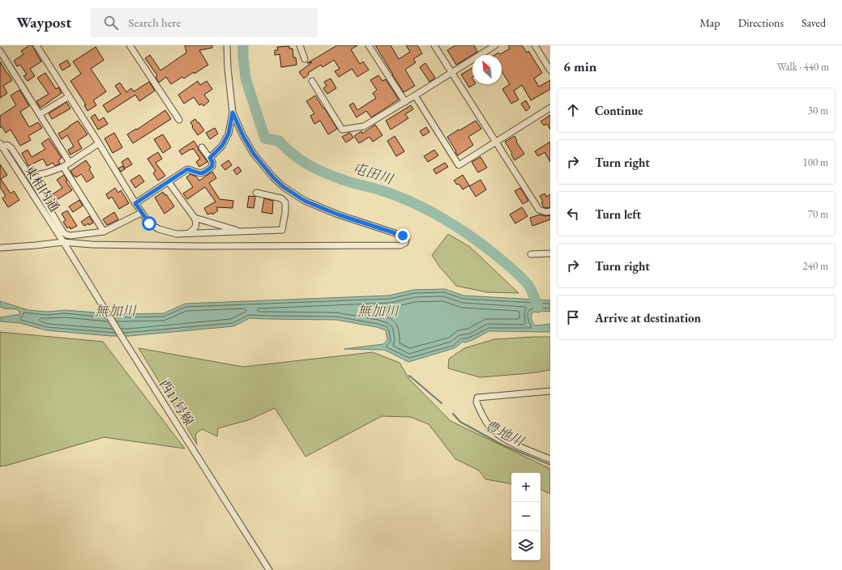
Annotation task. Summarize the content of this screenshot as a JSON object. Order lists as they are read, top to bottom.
{
  "streets": {
    "street": ["東相内通", "西11号線"]
  },
  "crossings": [
    ["東相内通", "西11号線"]
  ],
  "water": ["屯田川", "無加川", "豊地川"],
  "north": "top left",
  "page": {
    "header": "Waypost",
    "search": "Search here",
    "nav": ["Map", "Directions", "Saved"],
    "heading": ["6 min", "Walk · 440 m"],
    "list": [
      ["Continue", "30 m"],
      ["Turn right", "100 m"],
      ["Turn left", "70 m"],
      ["Turn right", "240 m"],
      "Arrive at destination"
    ],
    "map_buttons": ["+", "−"]
  }
}
